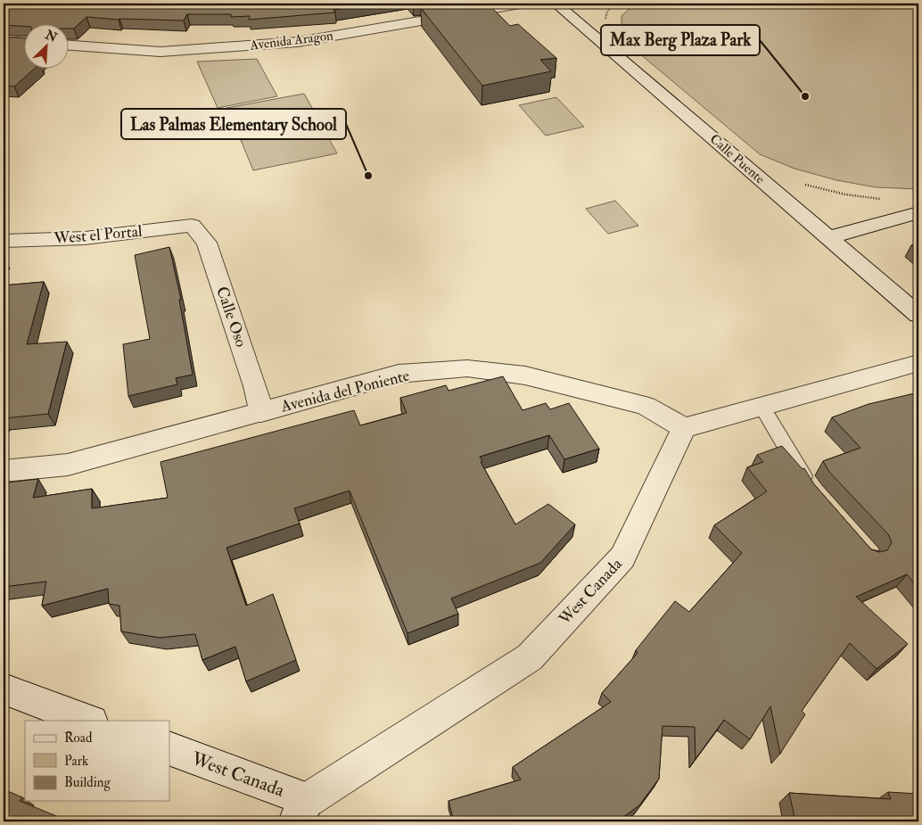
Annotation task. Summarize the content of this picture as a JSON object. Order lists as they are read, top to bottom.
{
  "streets": {
    "street": [
      "Avenida Aragon",
      "Calle Puente",
      "West el Portal",
      "Calle Oso",
      "Avenida del Poniente",
      "West Canada"
    ]
  },
  "crossings": [
    ["West el Portal", "Calle Oso"],
    ["Calle Oso", "Avenida del Poniente"],
    ["Avenida del Poniente", "West Canada"]
  ],
  "places": ["Max Berg Plaza Park", "Las Palmas Elementary School"],
  "legend": ["Road", "Park", "Building"],
  "north": "top right"
}
